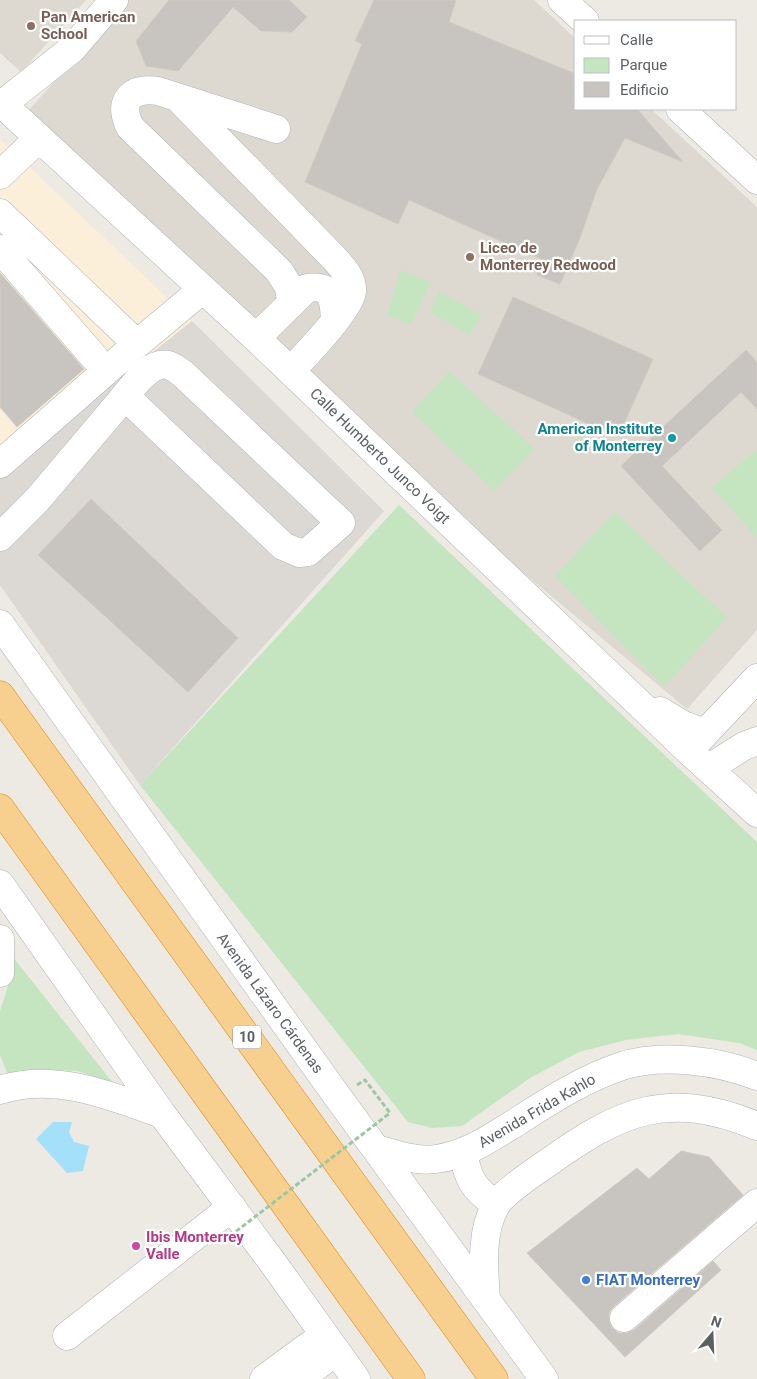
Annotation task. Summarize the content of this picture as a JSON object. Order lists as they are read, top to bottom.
{
  "streets": {
    "highway": ["10"],
    "street": ["Calle Humberto Junco Voigt", "Avenida Lázaro Cárdenas", "Avenida Frida Kahlo"]
  },
  "crossings": [
    ["Avenida Lázaro Cárdenas", "Avenida Frida Kahlo"]
  ],
  "places": [
    "Pan American School",
    "Liceo de Monterrey Redwood",
    "American Institute of Monterrey",
    "Ibis Monterrey Valle",
    "FIAT Monterrey"
  ],
  "legend": ["Calle", "Parque", "Edificio"],
  "north": "top"
}
